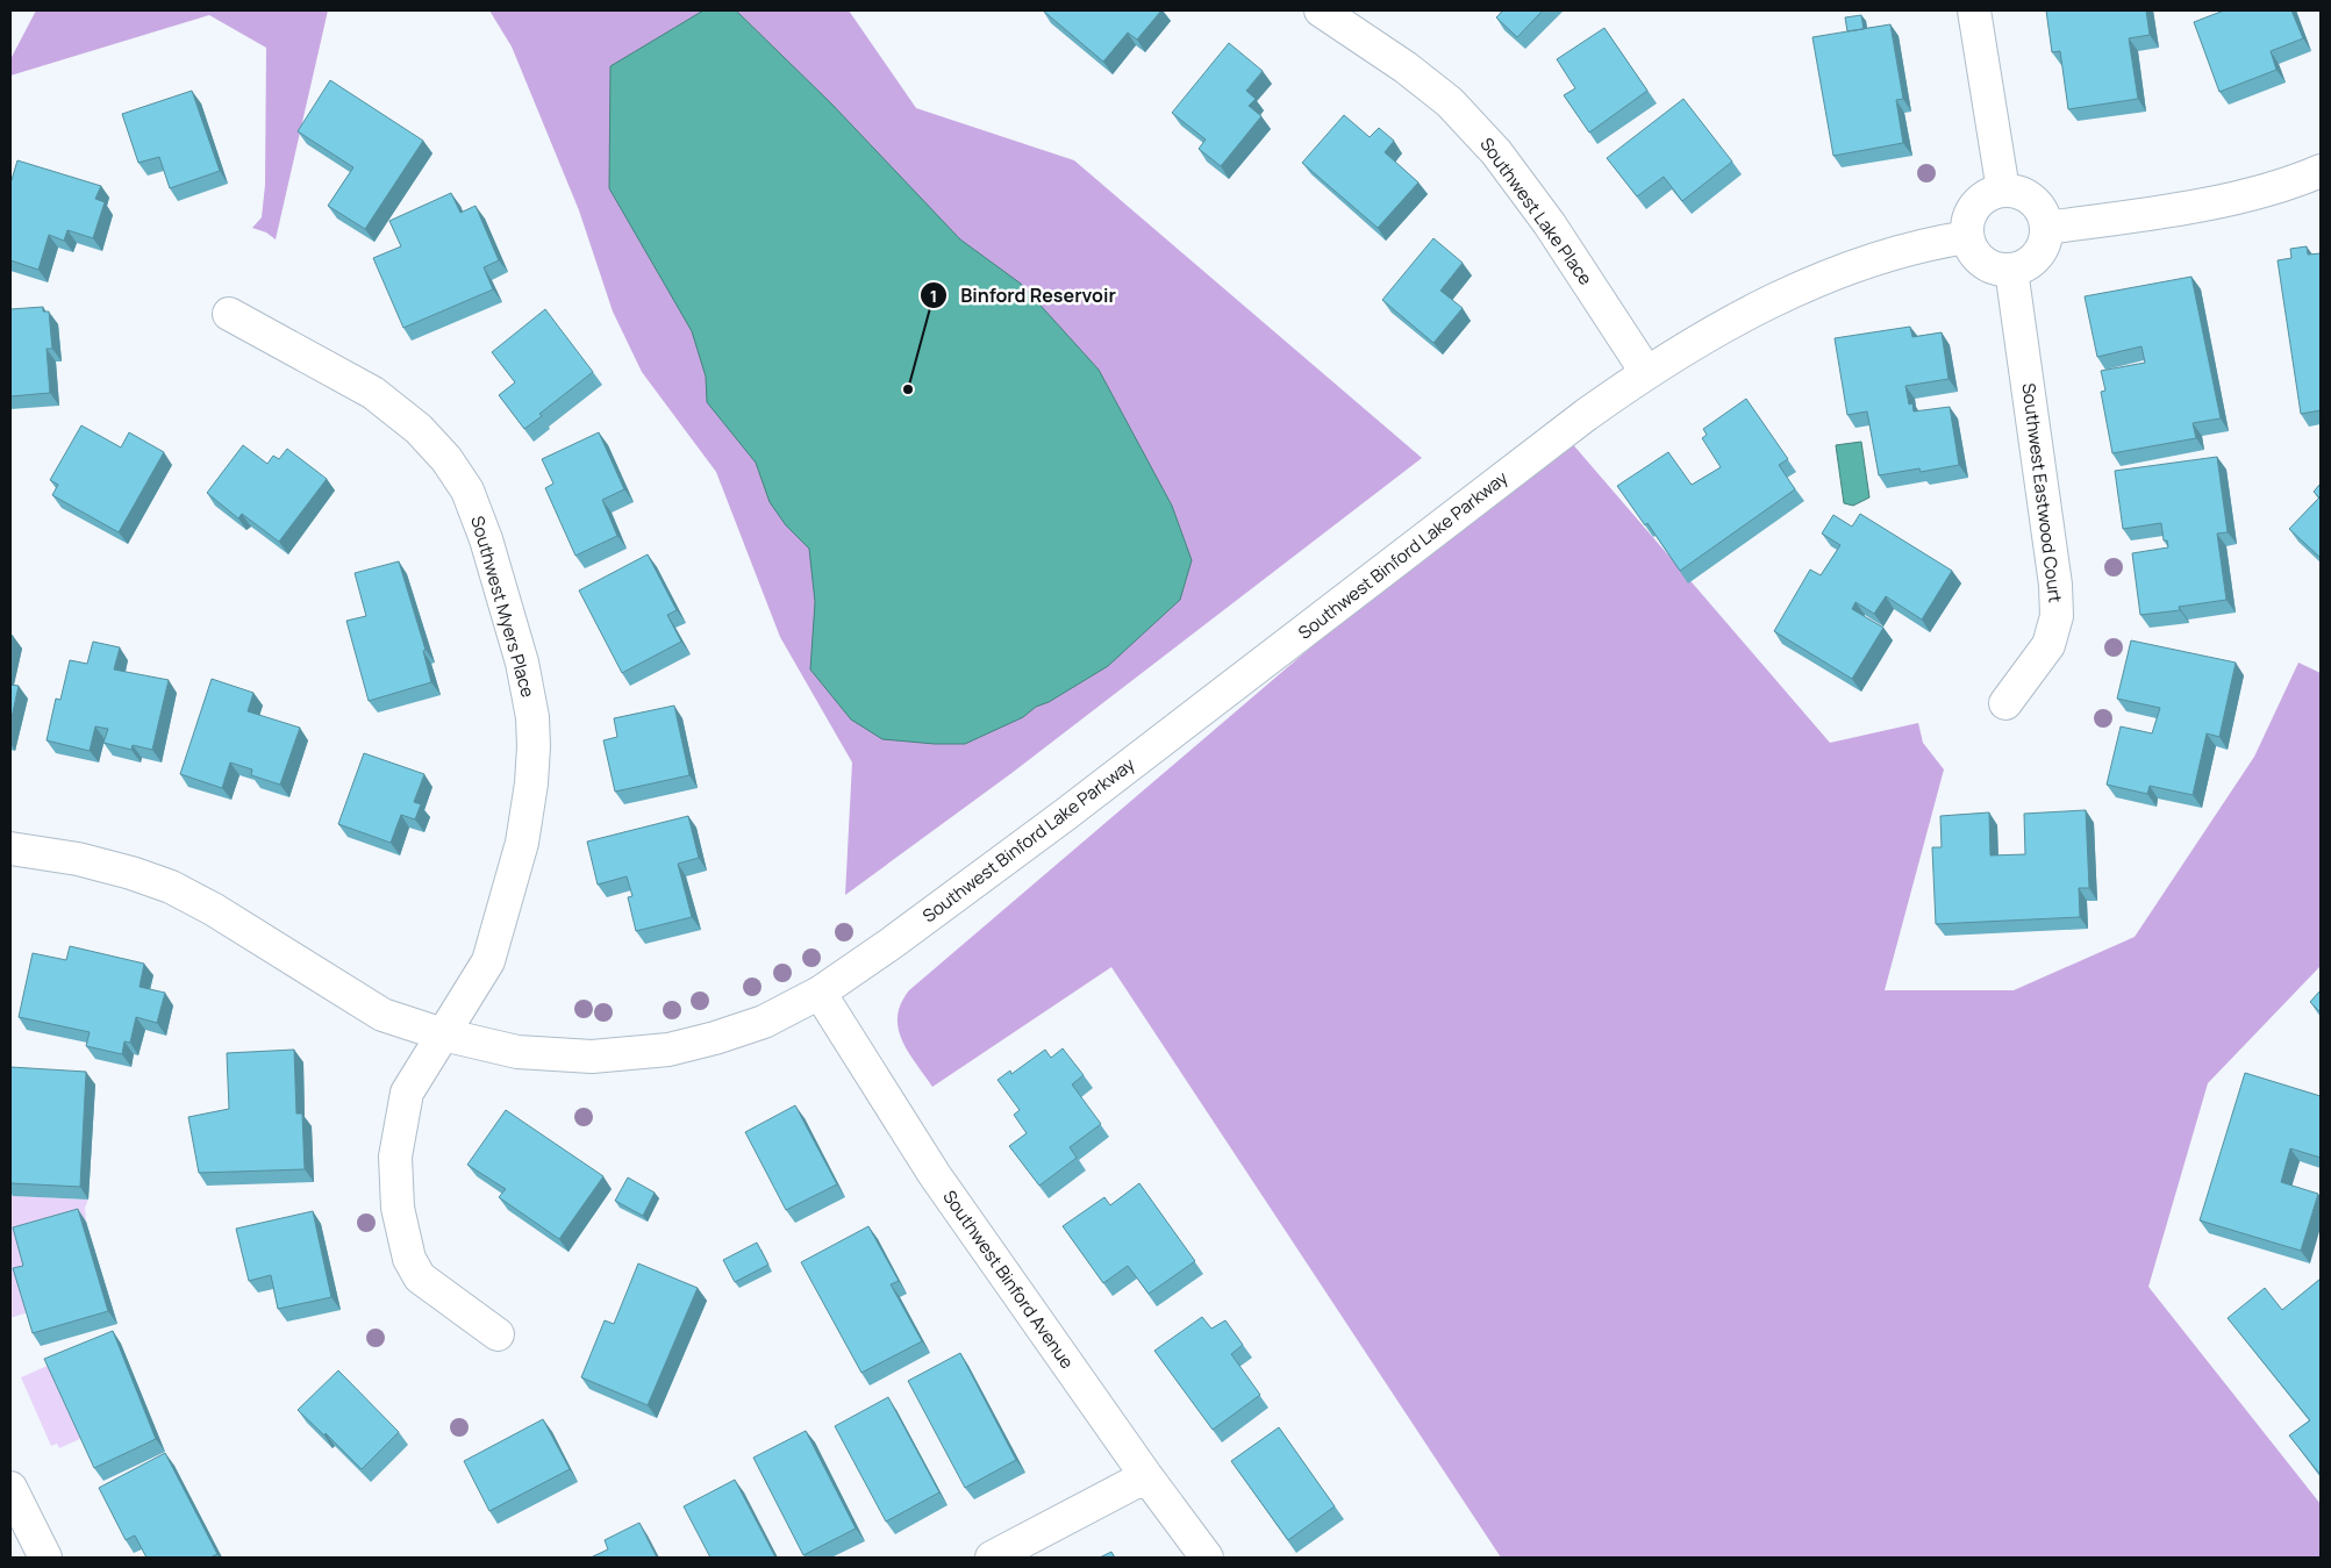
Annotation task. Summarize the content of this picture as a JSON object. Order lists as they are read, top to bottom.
{
  "streets": {
    "street": [
      "Southwest Lake Place",
      "Southwest Eastwood Court",
      "Southwest Binford Lake Parkway",
      "Southwest Myers Place",
      "Southwest Binford Avenue"
    ]
  },
  "crossings": [
    ["Southwest Lake Place", "Southwest Binford Lake Parkway"],
    ["Southwest Eastwood Court", "Southwest Binford Lake Parkway"],
    ["Southwest Binford Lake Parkway", "Southwest Myers Place"],
    ["Southwest Binford Lake Parkway", "Southwest Binford Avenue"]
  ],
  "places": ["Binford Reservoir"]
}
